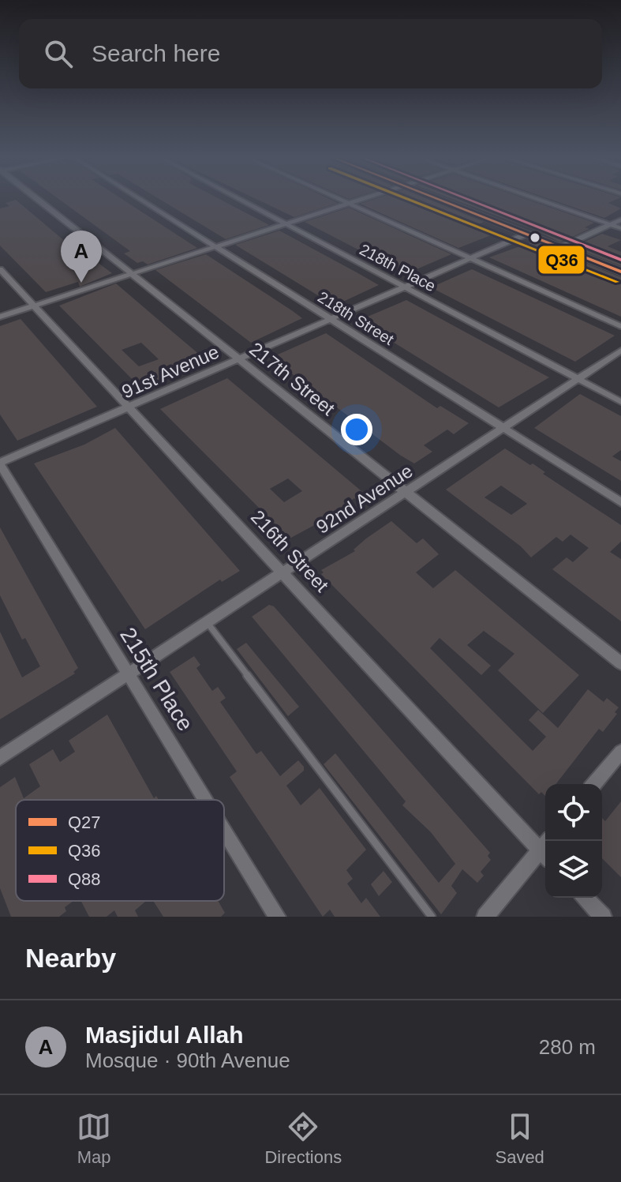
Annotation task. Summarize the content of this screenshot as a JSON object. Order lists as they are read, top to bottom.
{
  "streets": {
    "street": [
      "218th Place",
      "218th Street",
      "91st Avenue",
      "217th Street",
      "92nd Avenue",
      "216th Street",
      "215th Place"
    ]
  },
  "crossings": [
    ["218th Place", "91st Avenue"],
    ["218th Place", "92nd Avenue"],
    ["218th Street", "91st Avenue"],
    ["218th Street", "92nd Avenue"],
    ["91st Avenue", "217th Street"],
    ["91st Avenue", "216th Street"],
    ["91st Avenue", "215th Place"],
    ["217th Street", "92nd Avenue"],
    ["92nd Avenue", "216th Street"],
    ["92nd Avenue", "215th Place"]
  ],
  "lines": ["transit line Q27", "transit line Q36", "transit line Q88"],
  "legend": ["Q27", "Q36", "Q88"],
  "page": {
    "search": "Search here",
    "pins": "A",
    "heading": "Nearby",
    "list": [
      {
        "mark": "A",
        "name": "Masjidul Allah",
        "note": "Mosque · 90th Avenue",
        "value": "280 m"
      }
    ],
    "nav": ["Map", "Directions", "Saved"]
  }
}
